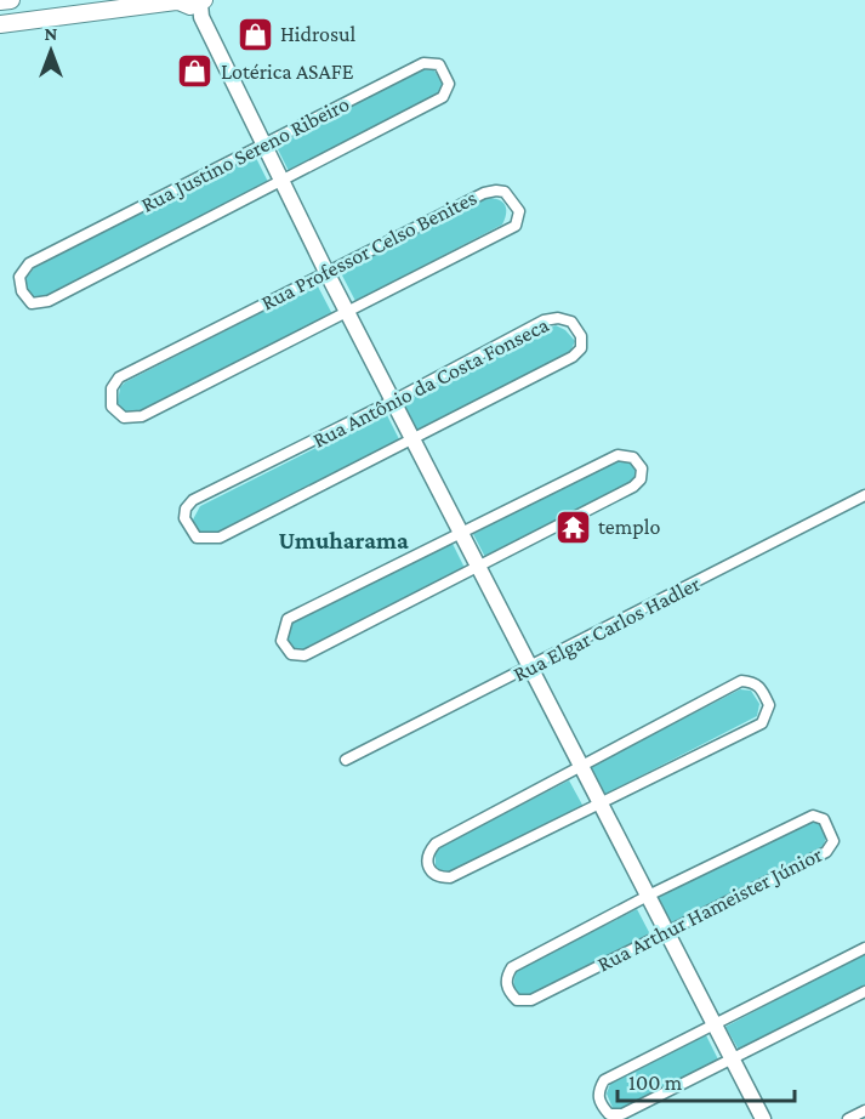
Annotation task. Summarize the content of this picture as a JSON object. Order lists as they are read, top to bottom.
{
  "streets": {
    "street": [
      "Rua Justino Sereno Ribeiro",
      "Rua Professor Celso Benites",
      "Rua Antônio da Costa Fonseca",
      "Rua Elgar Carlos Hadler",
      "Rua Arthur Hameister Júnior"
    ]
  },
  "districts": ["Umuharama"],
  "places": {
    "shop": ["Hidrosul", "Lotérica ASAFE"],
    "temple": ["templo"]
  },
  "scale_bar": "100 m",
  "north": "top"
}
